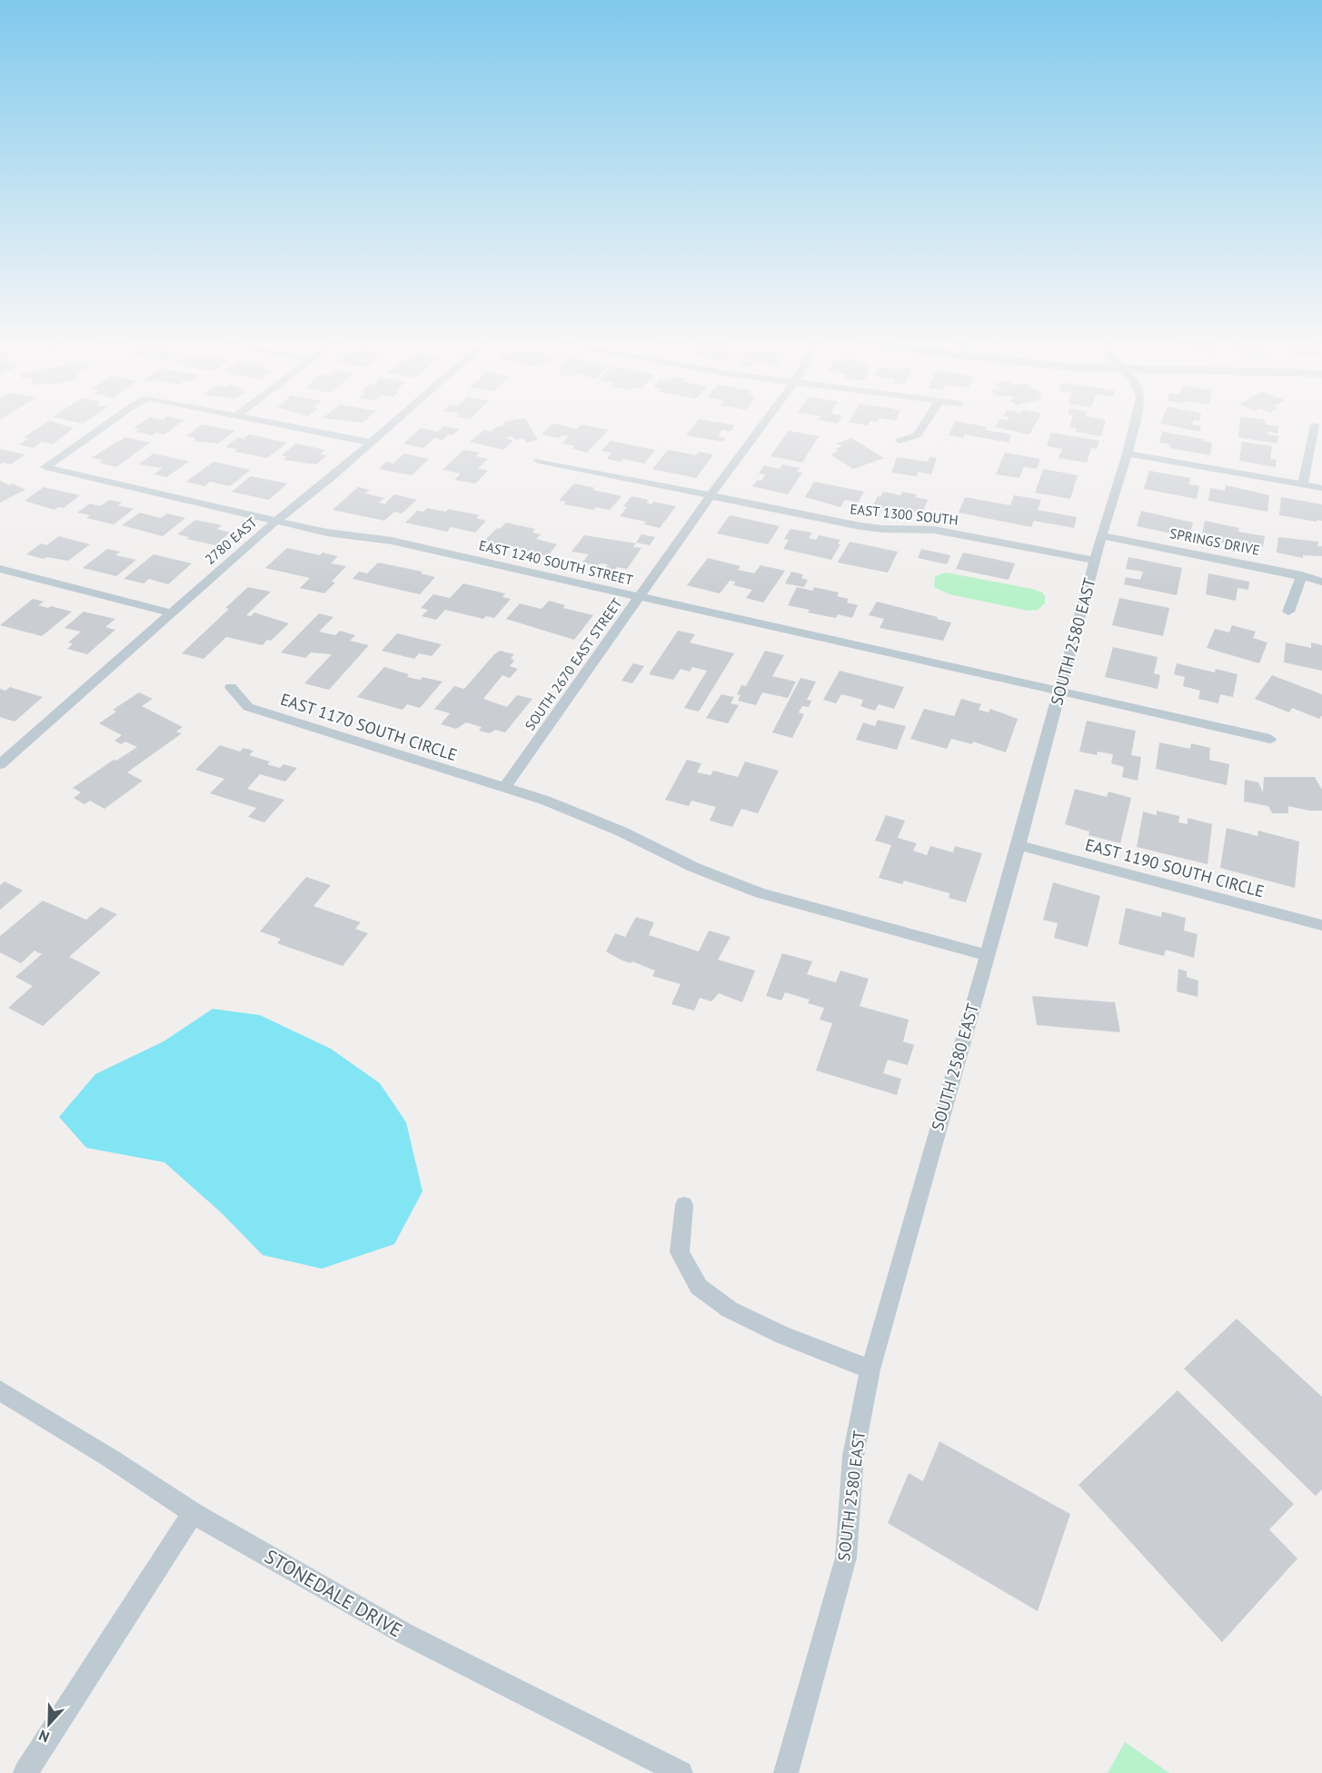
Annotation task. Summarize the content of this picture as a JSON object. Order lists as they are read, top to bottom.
{
  "streets": {
    "street": [
      "EAST 1300 SOUTH",
      "2780 EAST",
      "SPRINGS DRIVE",
      "EAST 1240 SOUTH STREET",
      "SOUTH 2580 EAST",
      "SOUTH 2670 EAST STREET",
      "EAST 1170 SOUTH CIRCLE",
      "EAST 1190 SOUTH CIRCLE",
      "STONEDALE DRIVE"
    ]
  },
  "crossings": [
    ["EAST 1300 SOUTH", "SOUTH 2580 EAST"],
    ["EAST 1300 SOUTH", "SOUTH 2670 EAST STREET"],
    ["2780 EAST", "EAST 1240 SOUTH STREET"],
    ["SPRINGS DRIVE", "SOUTH 2580 EAST"],
    ["EAST 1240 SOUTH STREET", "SOUTH 2580 EAST"],
    ["EAST 1240 SOUTH STREET", "SOUTH 2670 EAST STREET"],
    ["SOUTH 2580 EAST", "EAST 1170 SOUTH CIRCLE"],
    ["SOUTH 2580 EAST", "EAST 1190 SOUTH CIRCLE"],
    ["SOUTH 2670 EAST STREET", "EAST 1170 SOUTH CIRCLE"]
  ],
  "north": "bottom"
}
